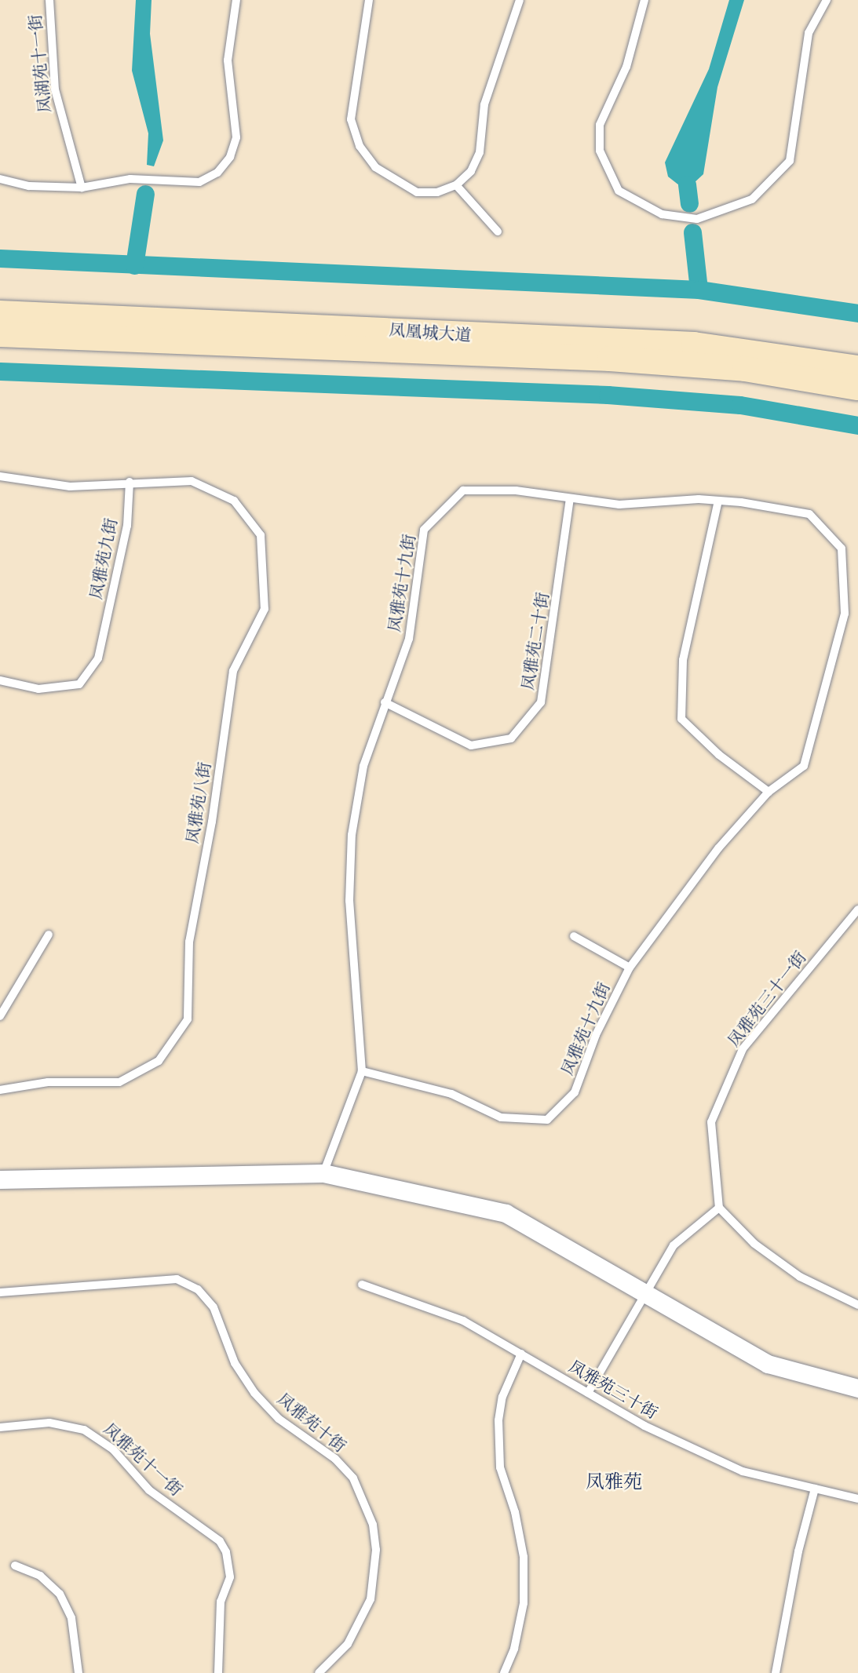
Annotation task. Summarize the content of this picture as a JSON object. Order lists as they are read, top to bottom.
{
  "streets": {
    "main road": ["凤凰城大道"],
    "lane": [
      "凤湖苑十一街",
      "凤雅苑九街",
      "凤雅苑十九街",
      "凤雅苑二十街",
      "凤雅苑八街",
      "凤雅苑三十一街",
      "凤雅苑三十街",
      "凤雅苑十街",
      "凤雅苑十一街"
    ]
  },
  "crossings": [
    ["凤雅苑九街", "凤雅苑八街"],
    ["凤雅苑十九街", "凤雅苑二十街"]
  ],
  "districts": ["凤雅苑"]
}
